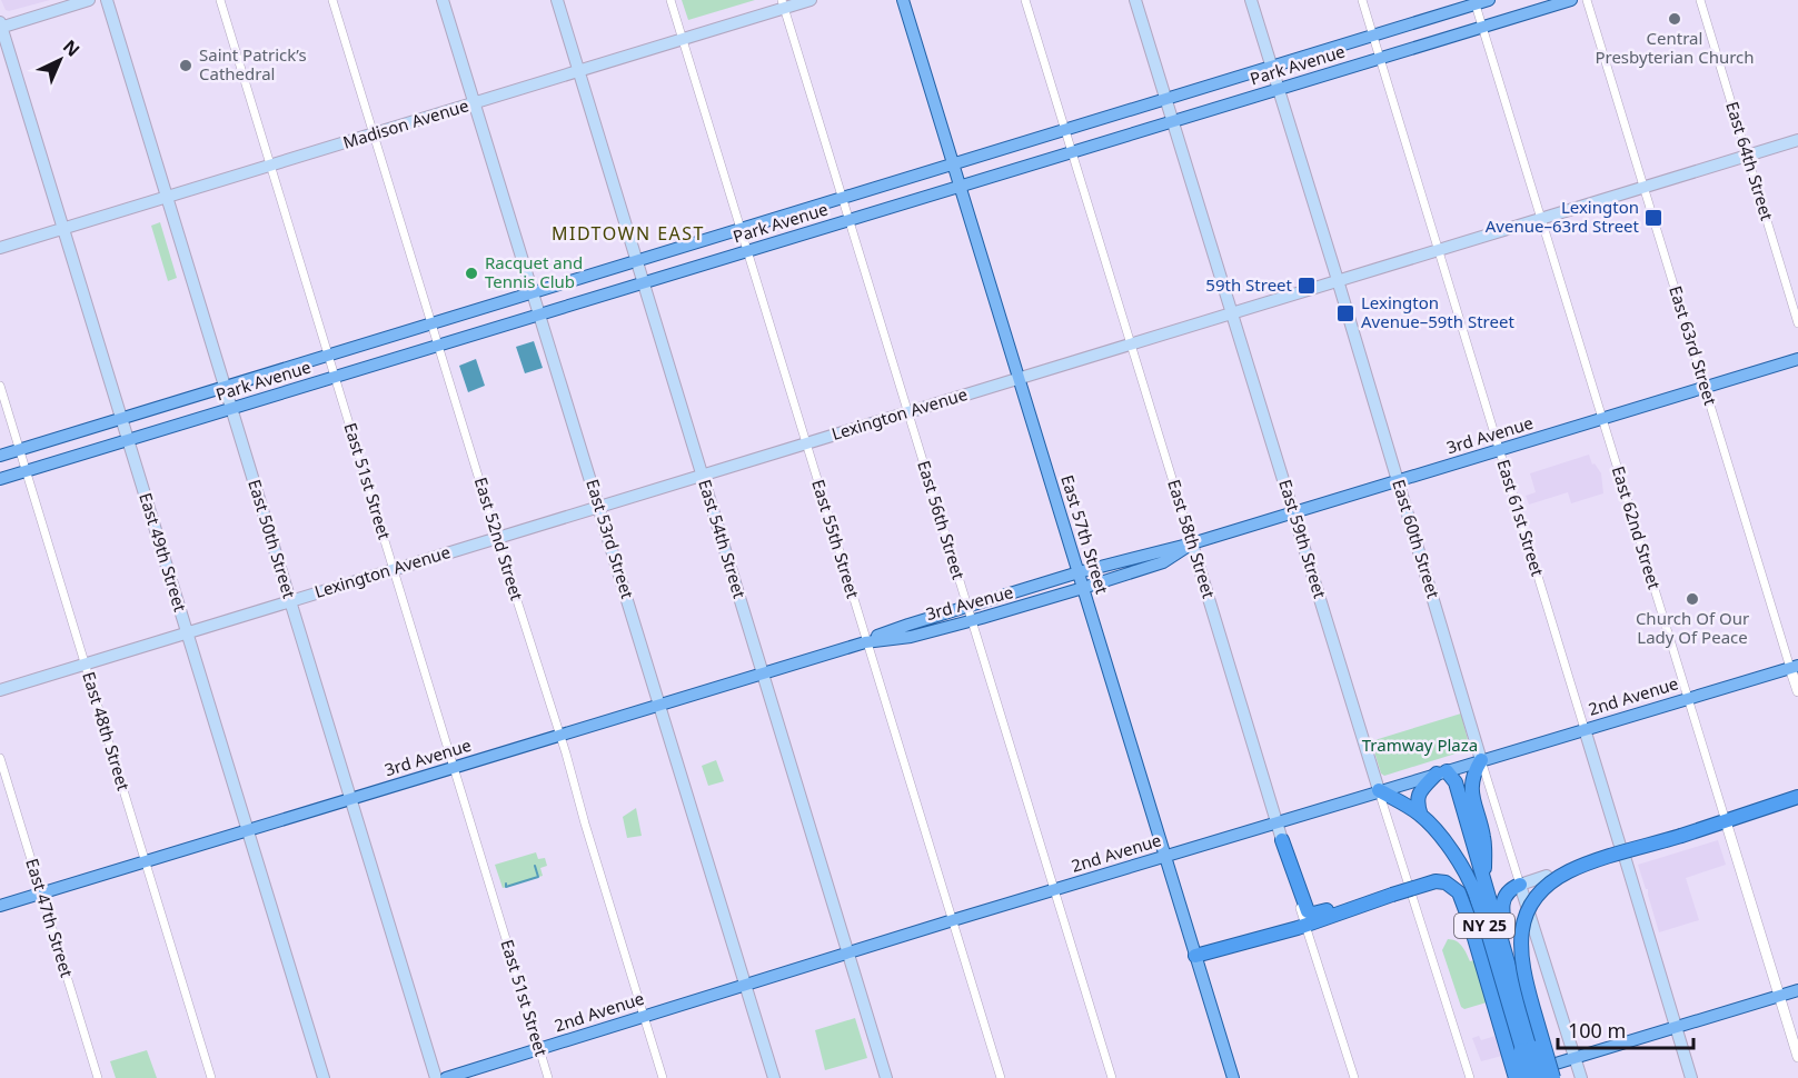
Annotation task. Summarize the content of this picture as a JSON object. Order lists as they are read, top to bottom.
{
  "streets": {
    "highway": ["NY 25"],
    "main road": [
      "Park Avenue",
      "Madison Avenue",
      "Lexington Avenue",
      "3rd Avenue",
      "East 61st Street",
      "East 57th Street",
      "East 50th Street",
      "East 53rd Street",
      "East 54th Street",
      "East 58th Street",
      "East 59th Street",
      "East 60th Street",
      "East 49th Street",
      "2nd Avenue"
    ],
    "street": [
      "East 64th Street",
      "East 63rd Street",
      "East 51st Street",
      "East 56th Street",
      "East 62nd Street",
      "East 52nd Street",
      "East 55th Street",
      "East 48th Street",
      "East 47th Street"
    ]
  },
  "crossings": [
    ["Park Avenue", "East 51st Street"],
    ["Park Avenue", "East 61st Street"],
    ["Park Avenue", "East 56th Street"],
    ["Park Avenue", "East 62nd Street"],
    ["Park Avenue", "East 57th Street"],
    ["Park Avenue", "East 50th Street"],
    ["Park Avenue", "East 52nd Street"],
    ["Park Avenue", "East 53rd Street"],
    ["Park Avenue", "East 54th Street"],
    ["Park Avenue", "East 55th Street"],
    ["Park Avenue", "East 58th Street"],
    ["Park Avenue", "East 59th Street"],
    ["Park Avenue", "East 60th Street"],
    ["Park Avenue", "East 49th Street"],
    ["Park Avenue", "East 48th Street"],
    ["Madison Avenue", "East 51st Street"],
    ["Madison Avenue", "East 56th Street"],
    ["Madison Avenue", "East 50th Street"],
    ["Madison Avenue", "East 52nd Street"],
    ["Madison Avenue", "East 53rd Street"],
    ["Madison Avenue", "East 54th Street"],
    ["Madison Avenue", "East 55th Street"],
    ["Madison Avenue", "East 49th Street"],
    ["East 64th Street", "Lexington Avenue"],
    ["East 63rd Street", "Lexington Avenue"],
    ["East 63rd Street", "3rd Avenue"],
    ["East 63rd Street", "2nd Avenue"],
    ["Lexington Avenue", "East 51st Street"],
    ["Lexington Avenue", "East 61st Street"],
    ["Lexington Avenue", "East 56th Street"],
    ["Lexington Avenue", "East 62nd Street"],
    ["Lexington Avenue", "East 57th Street"],
    ["Lexington Avenue", "East 50th Street"],
    ["Lexington Avenue", "East 52nd Street"],
    ["Lexington Avenue", "East 53rd Street"],
    ["Lexington Avenue", "East 54th Street"],
    ["Lexington Avenue", "East 55th Street"],
    ["Lexington Avenue", "East 58th Street"],
    ["Lexington Avenue", "East 59th Street"],
    ["Lexington Avenue", "East 60th Street"],
    ["Lexington Avenue", "East 49th Street"],
    ["Lexington Avenue", "East 48th Street"],
    ["3rd Avenue", "East 51st Street"],
    ["3rd Avenue", "East 61st Street"],
    ["3rd Avenue", "East 56th Street"],
    ["3rd Avenue", "East 62nd Street"],
    ["3rd Avenue", "East 57th Street"],
    ["3rd Avenue", "East 50th Street"],
    ["3rd Avenue", "East 52nd Street"],
    ["3rd Avenue", "East 53rd Street"],
    ["3rd Avenue", "East 54th Street"],
    ["3rd Avenue", "East 55th Street"],
    ["3rd Avenue", "East 58th Street"],
    ["3rd Avenue", "East 59th Street"],
    ["3rd Avenue", "East 60th Street"],
    ["3rd Avenue", "East 49th Street"],
    ["3rd Avenue", "East 48th Street"],
    ["3rd Avenue", "East 47th Street"],
    ["East 51st Street", "2nd Avenue"],
    ["East 61st Street", "2nd Avenue"],
    ["East 56th Street", "2nd Avenue"],
    ["East 62nd Street", "2nd Avenue"],
    ["East 57th Street", "2nd Avenue"],
    ["East 52nd Street", "2nd Avenue"],
    ["East 53rd Street", "2nd Avenue"],
    ["East 54th Street", "2nd Avenue"],
    ["East 55th Street", "2nd Avenue"],
    ["East 58th Street", "2nd Avenue"],
    ["East 59th Street", "2nd Avenue"],
    ["East 59th Street", "NY 25"],
    ["East 60th Street", "2nd Avenue"],
    ["East 60th Street", "NY 25"],
    ["2nd Avenue", "NY 25"]
  ],
  "districts": ["MIDTOWN EAST"],
  "parks": ["Tramway Plaza"],
  "places": {
    "other": [
      "Central Presbyterian Church",
      "Saint Patrick’s Cathedral",
      "Racquet and Tennis Club",
      "Church Of Our Lady Of Peace"
    ],
    "transit": ["Lexington Avenue–63rd Street", "59th Street", "Lexington Avenue–59th Street"]
  },
  "scale_bar": "100 m",
  "north": "top right"
}
